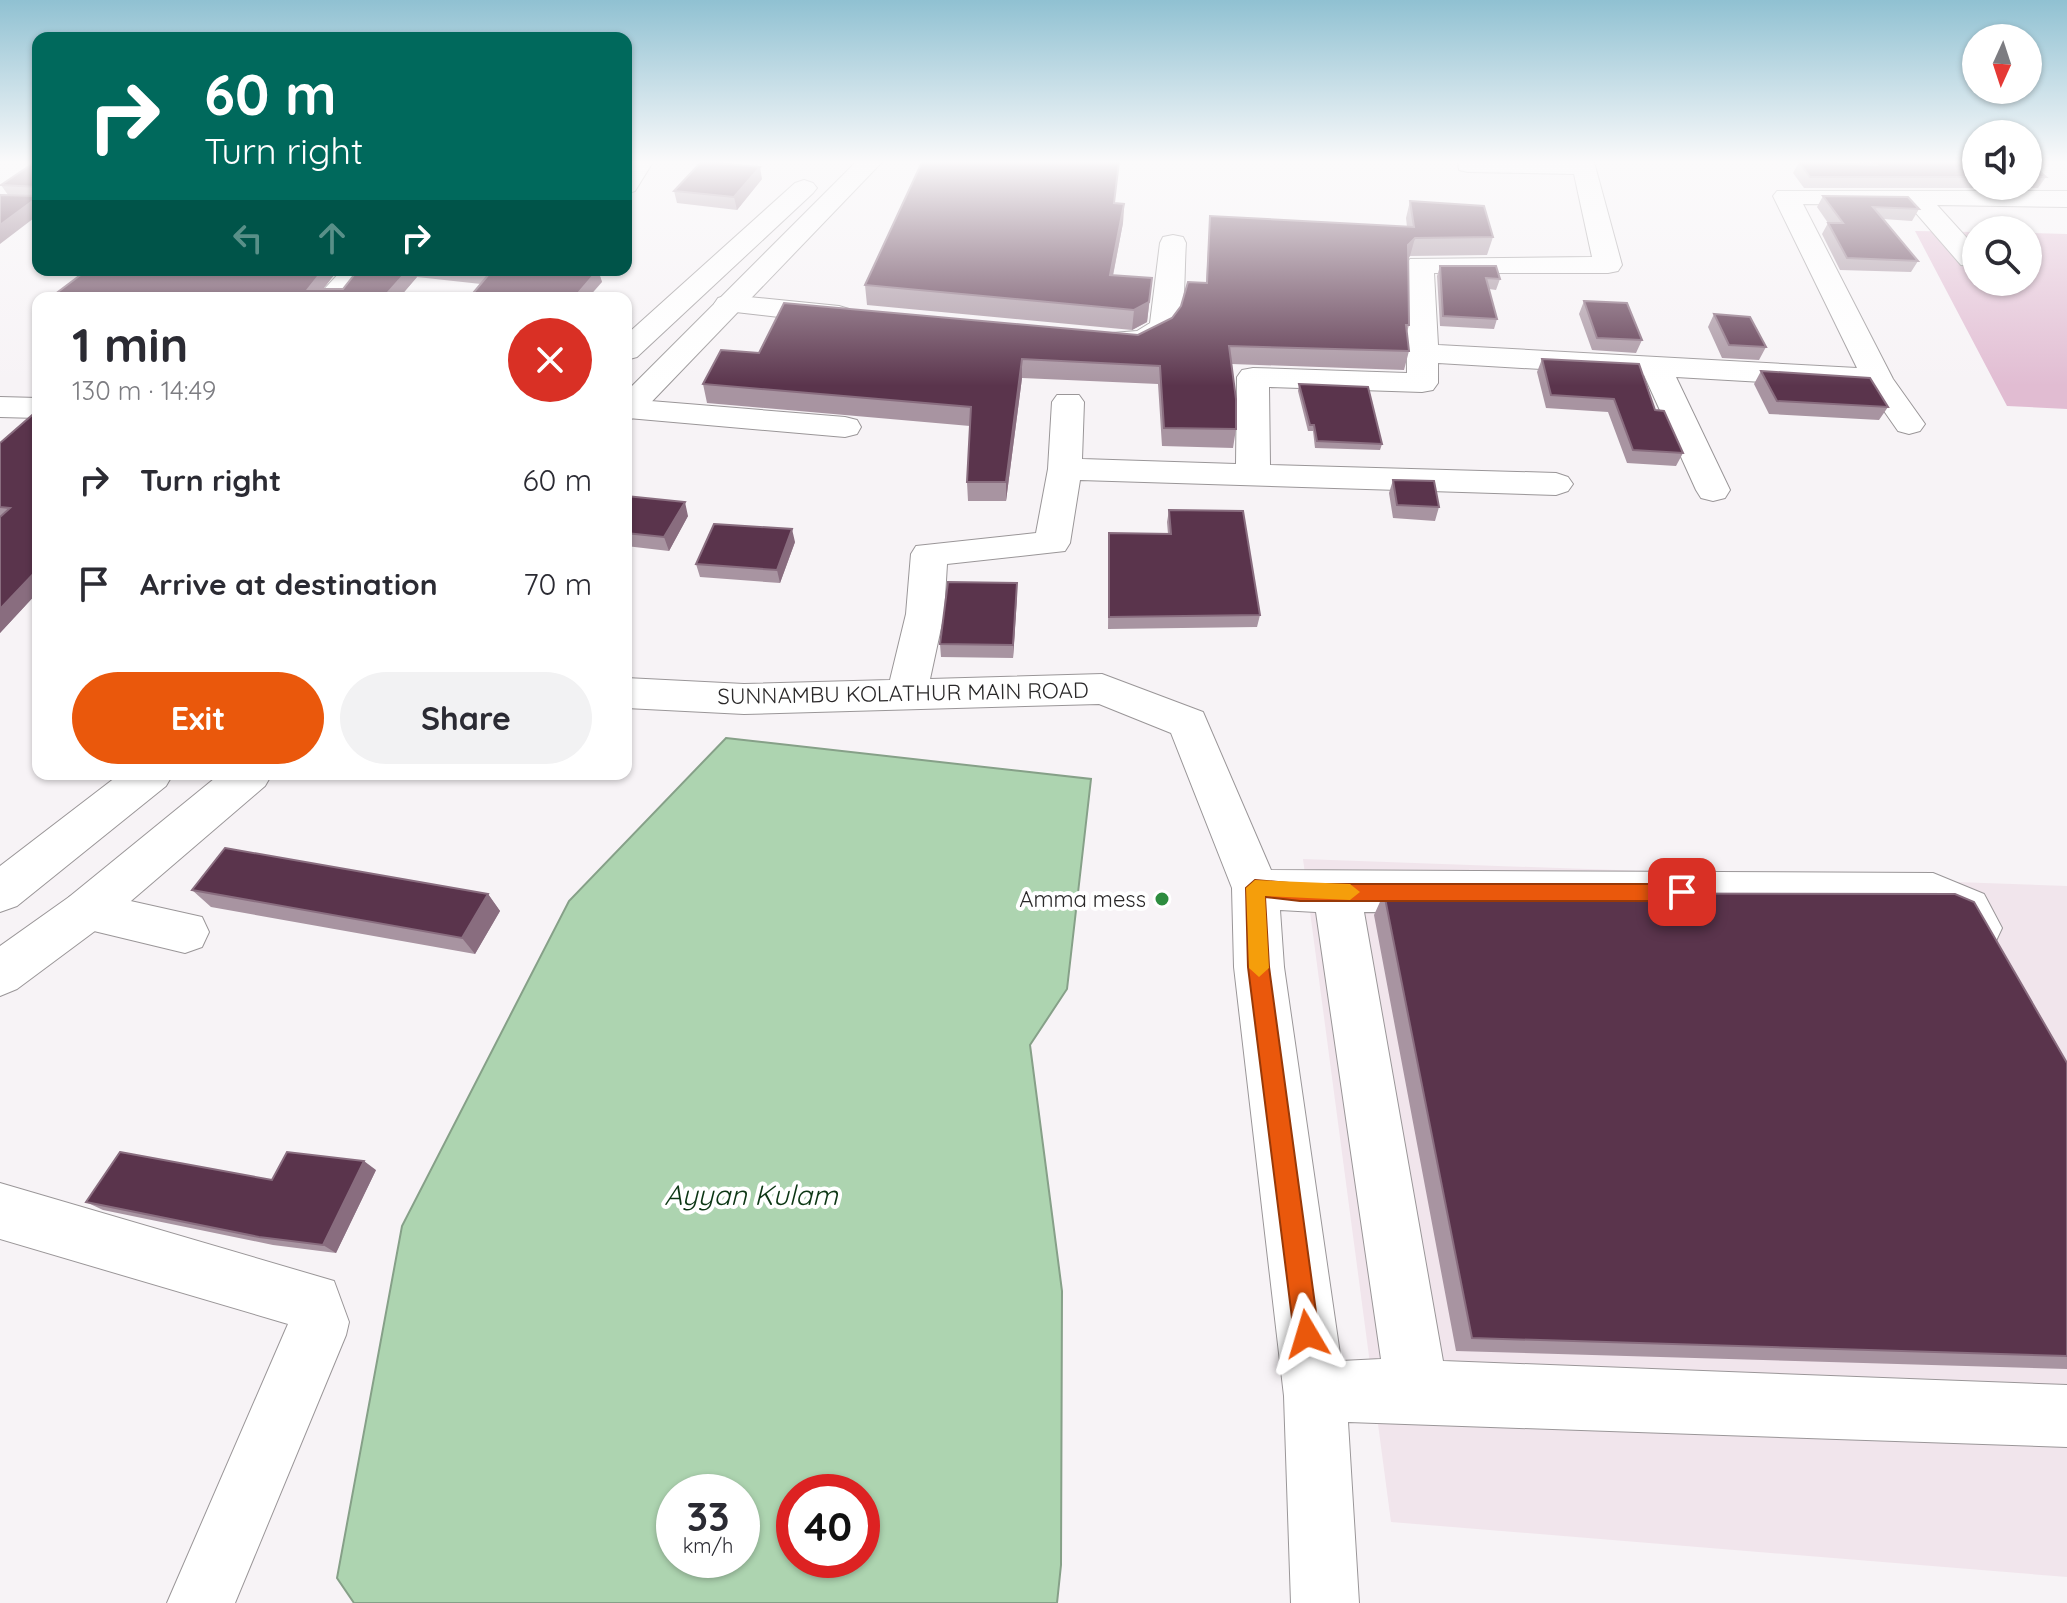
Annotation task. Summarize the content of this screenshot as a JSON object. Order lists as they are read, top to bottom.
{
  "streets": {
    "street": ["SUNNAMBU KOLATHUR MAIN ROAD"]
  },
  "water": ["Ayyan Kulam"],
  "places": ["Amma mess"],
  "north": "bottom",
  "page": {
    "turn": ["60 m", "Turn right"],
    "heading": ["1 min", "130 m · 14:49"],
    "list": [
      {
        "name": "Turn right",
        "value": "60 m"
      },
      {
        "name": "Arrive at destination",
        "value": "70 m"
      }
    ],
    "buttons": ["Exit", "Share"],
    "speed": "33 km/h",
    "limit": "40"
  }
}
